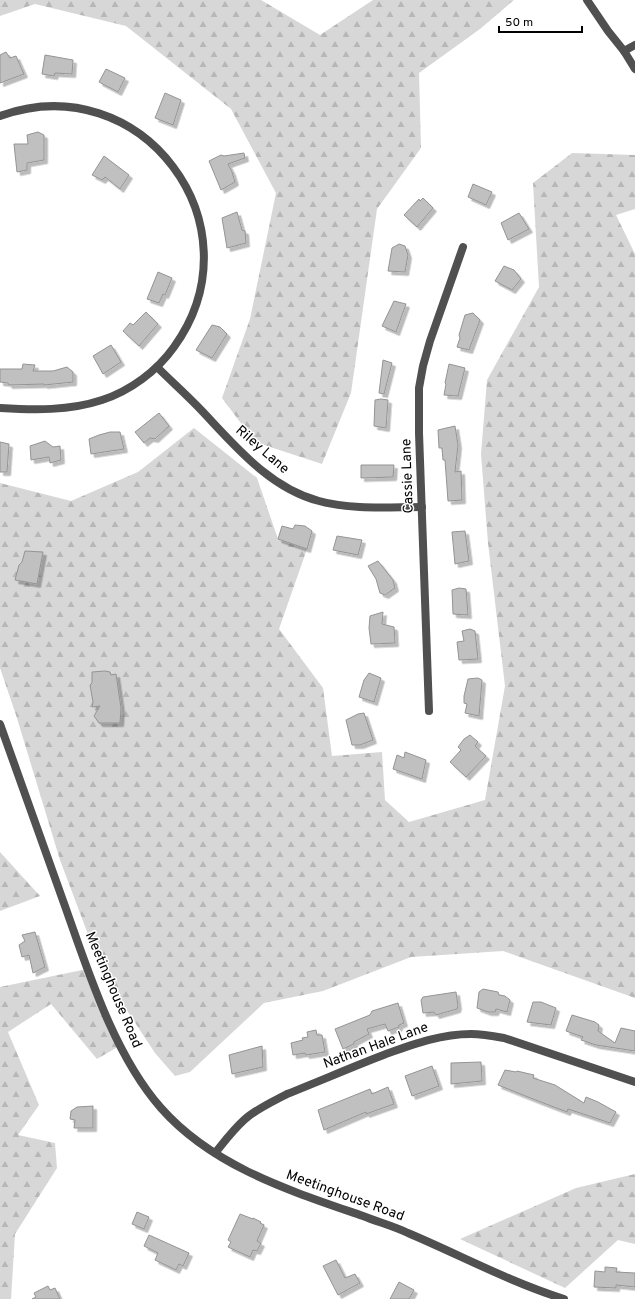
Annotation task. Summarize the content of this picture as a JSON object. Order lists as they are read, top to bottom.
{
  "streets": {
    "street": [
      "Riley Lane",
      "Cassie Lane",
      "Meetinghouse Road",
      "Nathan Hale Lane"
    ]
  },
  "crossings": [
    ["Riley Lane", "Cassie Lane"],
    ["Meetinghouse Road", "Nathan Hale Lane"]
  ],
  "scale_bar": "50 m"
}
